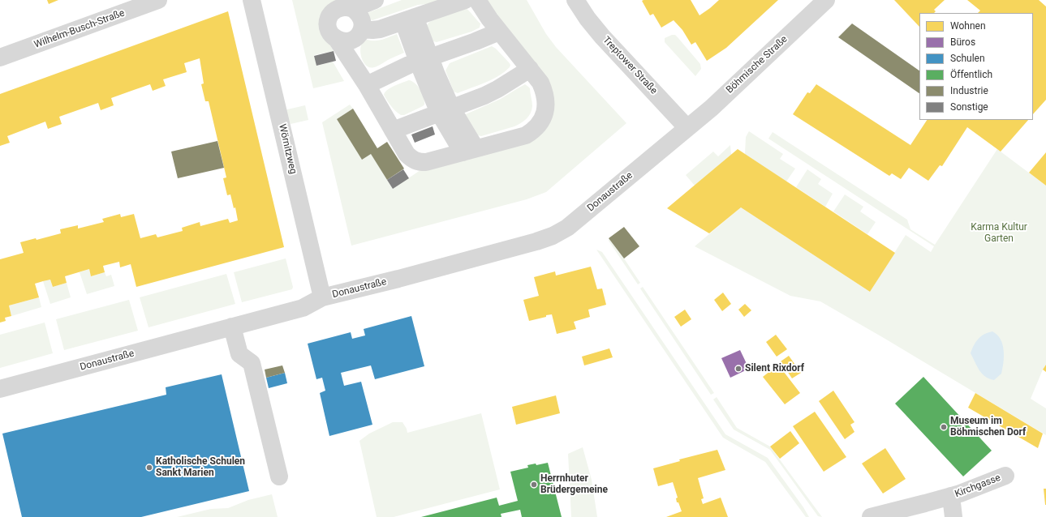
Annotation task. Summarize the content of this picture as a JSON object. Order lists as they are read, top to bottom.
{
  "streets": {
    "street": [
      "Wilhelm-Busch-Straße",
      "Böhmische Straße",
      "Treptower Straße",
      "Wörnitzweg",
      "Donaustraße",
      "Kirchgasse"
    ]
  },
  "crossings": [
    ["Böhmische Straße", "Treptower Straße"],
    ["Böhmische Straße", "Donaustraße"],
    ["Treptower Straße", "Donaustraße"],
    ["Wörnitzweg", "Donaustraße"]
  ],
  "parks": ["Karma Kultur Garten"],
  "places": [
    "Silent Rixdorf",
    "Museum im Böhmischen Dorf",
    "Katholische Schulen Sankt Marien",
    "Herrnhuter Brüdergemeine"
  ],
  "legend": [
    "Wohnen",
    "Büros",
    "Schulen",
    "Öffentlich",
    "Industrie",
    "Sonstige"
  ]
}
